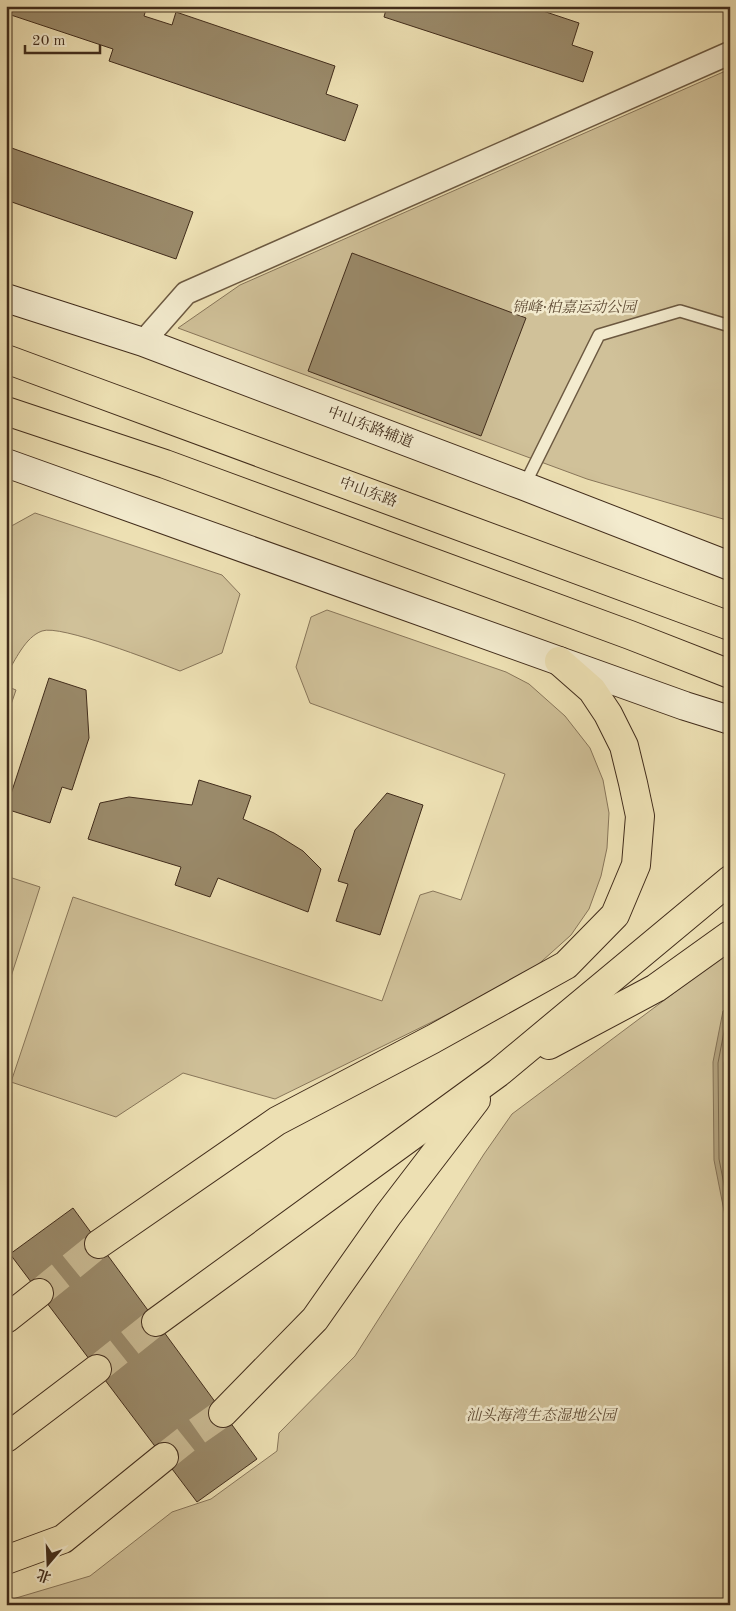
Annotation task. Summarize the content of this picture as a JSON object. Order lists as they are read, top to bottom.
{
  "streets": {
    "highway": ["中山东路"],
    "street": ["中山东路辅道"]
  },
  "parks": ["锦峰·柏嘉运动公园", "汕头海湾生态湿地公园"],
  "scale_bar": "20 m",
  "north": "bottom"
}
